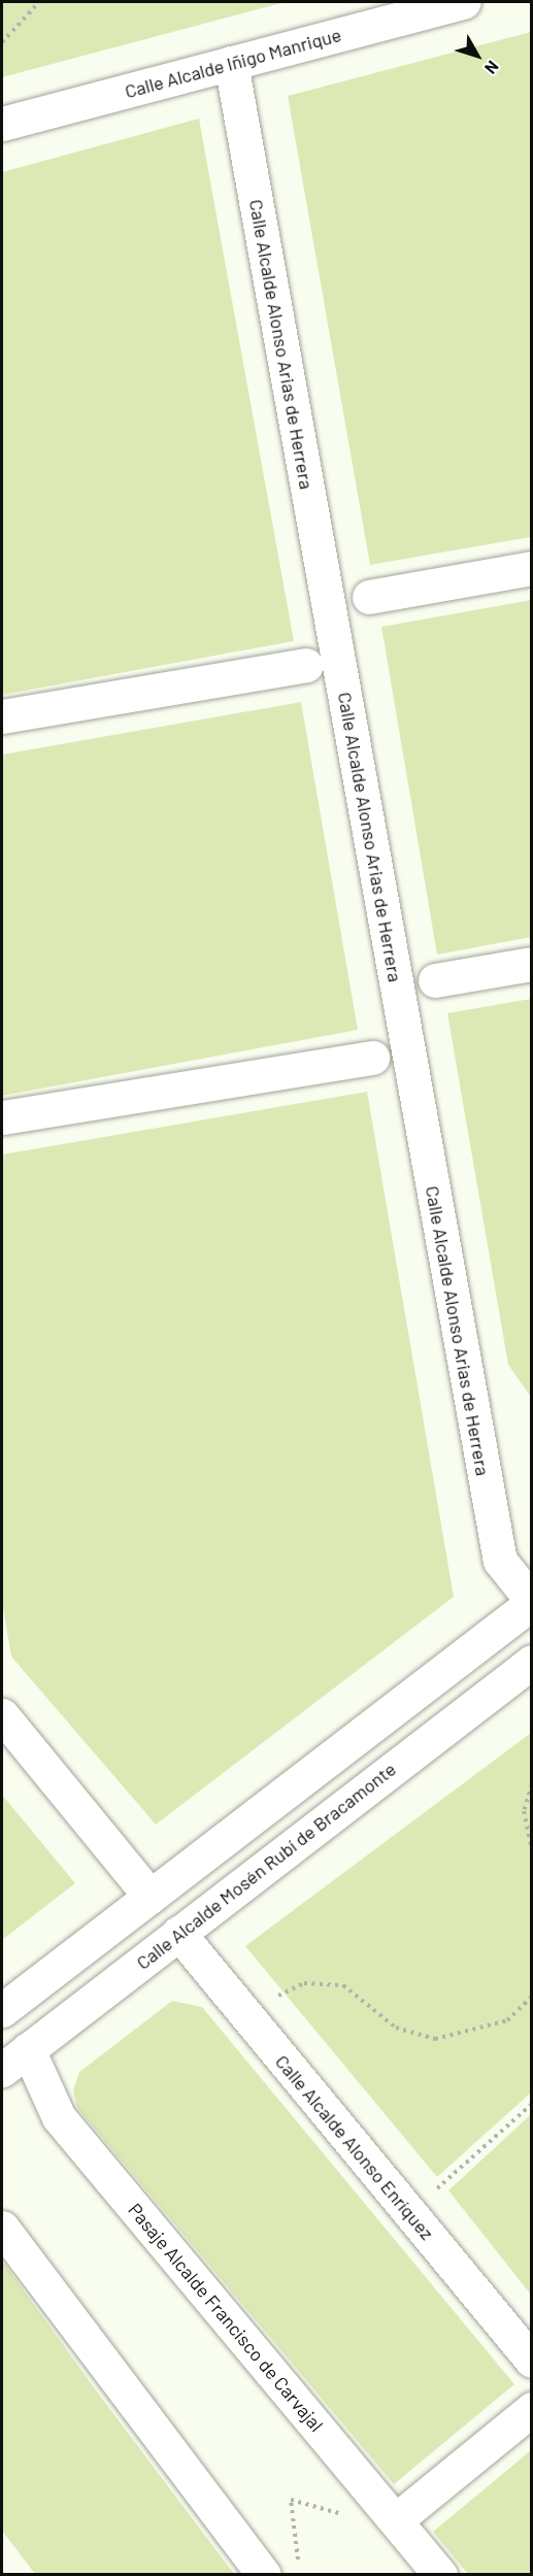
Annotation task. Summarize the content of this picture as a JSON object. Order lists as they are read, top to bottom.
{
  "streets": {
    "street": [
      "Calle Alcalde Iñigo Manrique",
      "Calle Alcalde Alonso Arias de Herrera",
      "Calle Alcalde Mosén Rubí de Bracamonte",
      "Calle Alcalde Alonso Enríquez",
      "Pasaje Alcalde Francisco de Carvajal"
    ]
  },
  "crossings": [
    ["Calle Alcalde Iñigo Manrique", "Calle Alcalde Alonso Arias de Herrera"],
    ["Calle Alcalde Mosén Rubí de Bracamonte", "Calle Alcalde Alonso Enríquez"],
    ["Calle Alcalde Mosén Rubí de Bracamonte", "Pasaje Alcalde Francisco de Carvajal"]
  ],
  "north": "bottom right"
}
